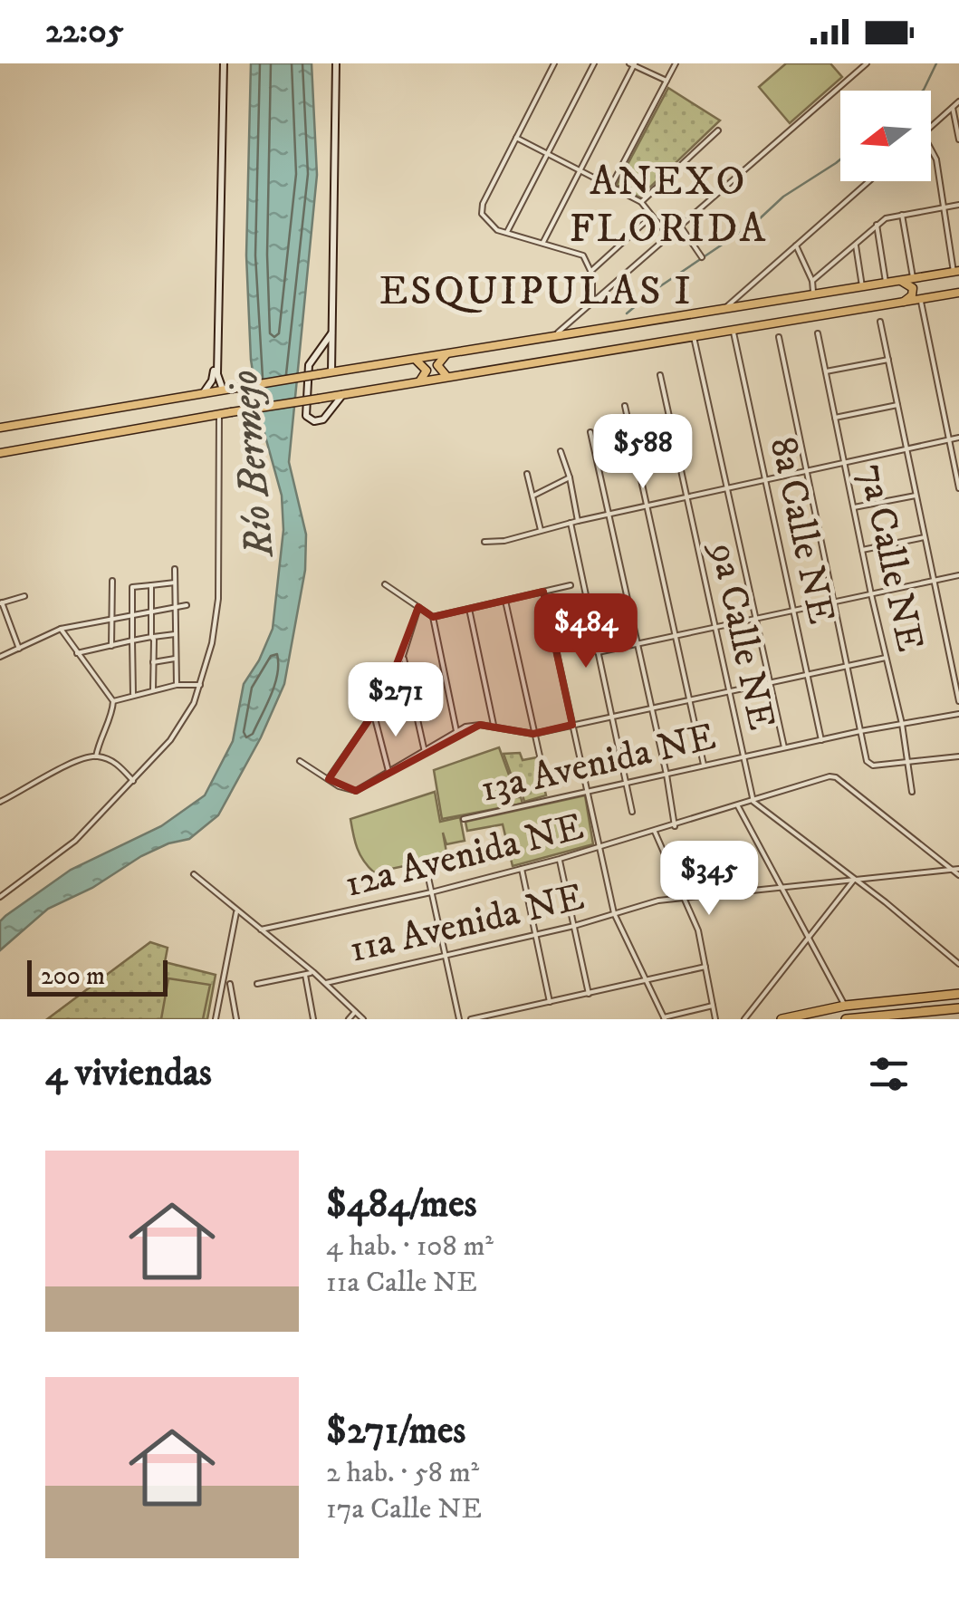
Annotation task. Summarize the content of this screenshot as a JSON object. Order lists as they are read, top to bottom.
{
  "streets": {
    "street": [
      "8a Calle NE",
      "7a Calle NE",
      "9a Calle NE",
      "13a Avenida NE",
      "12a Avenida NE",
      "11a Avenida NE"
    ]
  },
  "crossings": [
    ["8a Calle NE", "13a Avenida NE"],
    ["7a Calle NE", "13a Avenida NE"],
    ["9a Calle NE", "13a Avenida NE"],
    ["9a Calle NE", "12a Avenida NE"],
    ["12a Avenida NE", "11a Avenida NE"]
  ],
  "districts": ["ANEXO FLORIDA", "ESQUIPULAS I"],
  "water": ["Río Bermejo"],
  "scale_bar": "200 m",
  "north": "left",
  "page": {
    "status": "22:05",
    "price": [
      "$588",
      "$484",
      "$271",
      "$345"
    ],
    "scale": "200 m",
    "heading": "4 viviendas",
    "list": [
      {
        "name": "$484/mes",
        "note": "4 hab. · 108 m² · 11a Calle NE"
      },
      {
        "name": "$271/mes",
        "note": "2 hab. · 58 m² · 17a Calle NE"
      }
    ]
  }
}
